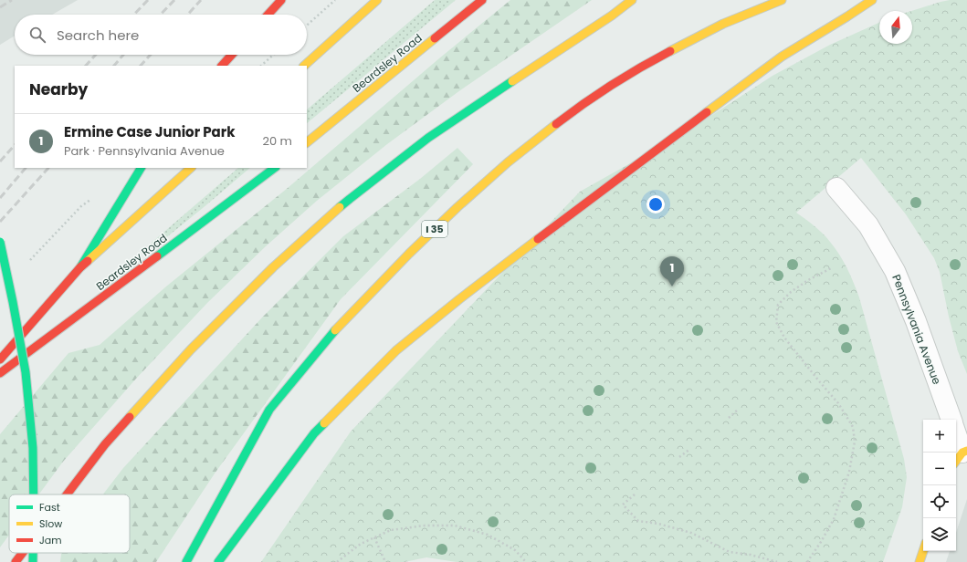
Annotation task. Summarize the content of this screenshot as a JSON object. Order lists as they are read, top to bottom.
{
  "streets": {
    "main road": ["Beardsley Road", "I 35"],
    "street": ["Pennsylvania Avenue"]
  },
  "legend": ["Fast", "Slow", "Jam"],
  "north": "top",
  "page": {
    "search": "Search here",
    "heading": "Nearby",
    "list": [
      {
        "mark": "1",
        "name": "Ermine Case Junior Park",
        "note": "Park · Pennsylvania Avenue",
        "value": "20 m"
      }
    ],
    "pins": "1",
    "map_buttons": ["+", "−"]
  }
}
